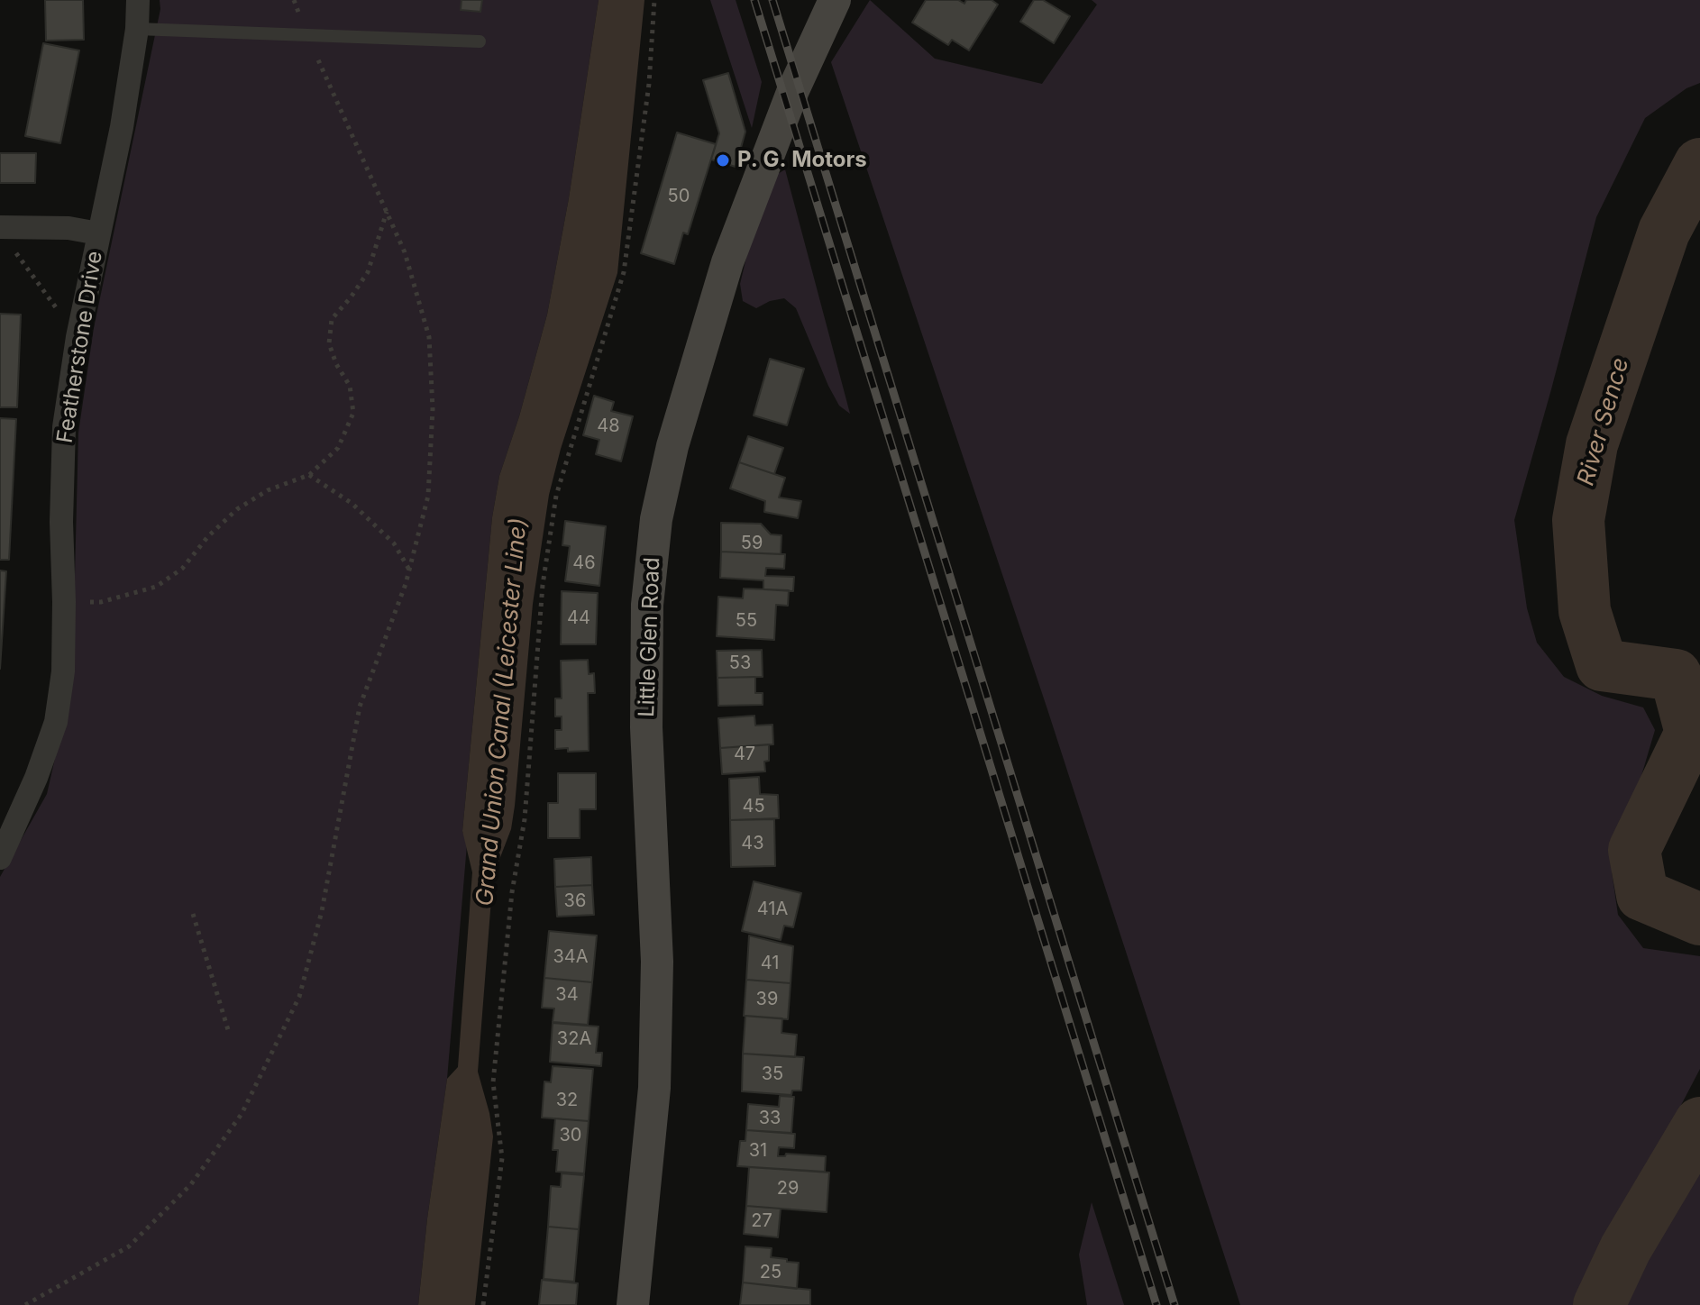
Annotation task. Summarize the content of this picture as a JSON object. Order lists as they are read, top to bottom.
{
  "streets": {
    "main road": ["Little Glen Road"],
    "street": ["Featherstone Drive"]
  },
  "water": ["River Sence", "Grand Union Canal (Leicester Line)"],
  "places": ["P. G. Motors"],
  "house_numbers": [
    "50",
    "48",
    "59",
    "46",
    "44",
    "55",
    "53",
    "47",
    "45",
    "43",
    "36",
    "41A",
    "34A",
    "41",
    "34",
    "39",
    "32A",
    "35",
    "32",
    "33",
    "30",
    "31",
    "29",
    "27",
    "25"
  ]
}
